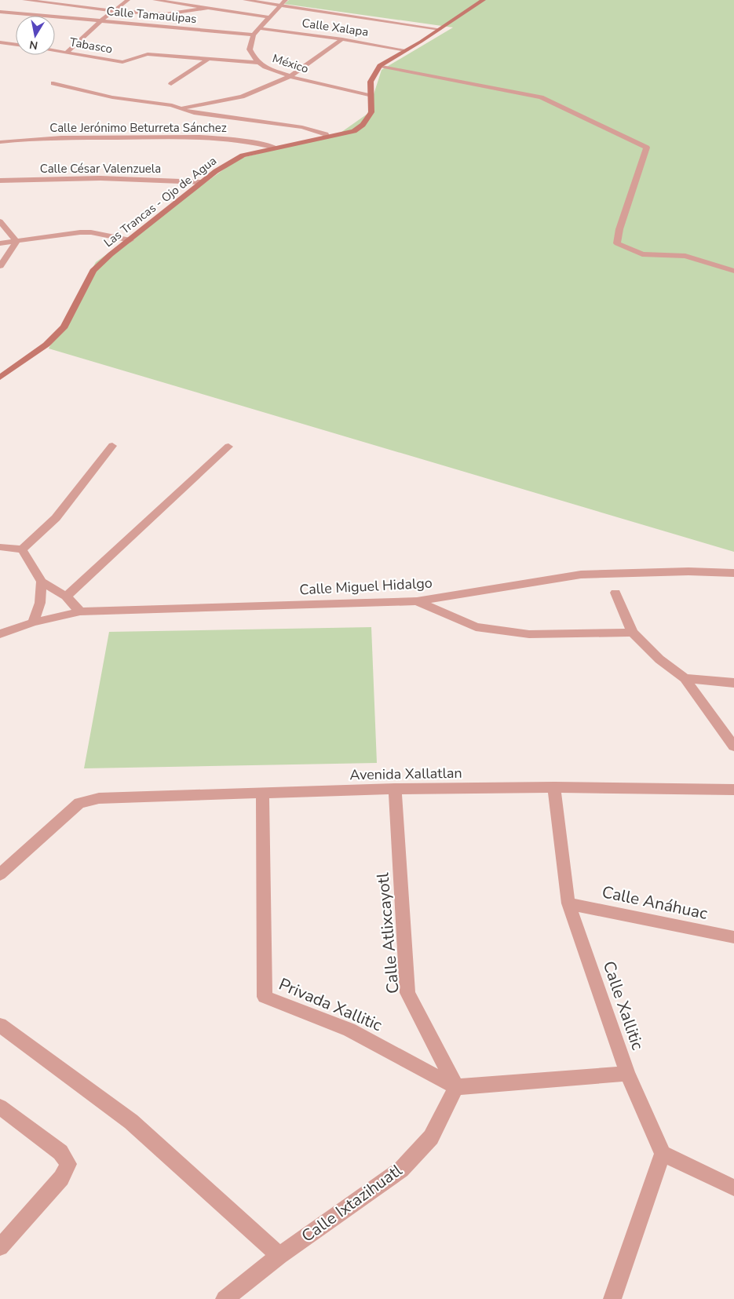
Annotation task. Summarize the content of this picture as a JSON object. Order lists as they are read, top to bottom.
{
  "streets": {
    "street": [
      "Calle Tamaulipas",
      "Calle Xalapa",
      "Tabasco",
      "México",
      "Calle Jerónimo Beturreta Sánchez",
      "Calle César Valenzuela",
      "Las Trancas - Ojo de Agua",
      "Calle Miguel Hidalgo",
      "Avenida Xallatlan",
      "Calle Anáhuac",
      "Calle Atlixcayotl",
      "Privada Xallitic",
      "Calle Xallitic",
      "Calle Ixtazihuatl"
    ]
  },
  "crossings": [
    ["Calle Tamaulipas", "México"],
    ["Calle Xalapa", "Las Trancas - Ojo de Agua"],
    ["México", "Las Trancas - Ojo de Agua"],
    ["Calle Jerónimo Beturreta Sánchez", "Las Trancas - Ojo de Agua"],
    ["Calle César Valenzuela", "Las Trancas - Ojo de Agua"],
    ["Avenida Xallatlan", "Calle Atlixcayotl"],
    ["Avenida Xallatlan", "Privada Xallitic"],
    ["Avenida Xallatlan", "Calle Xallitic"],
    ["Calle Anáhuac", "Calle Xallitic"],
    ["Calle Atlixcayotl", "Privada Xallitic"],
    ["Calle Atlixcayotl", "Calle Ixtazihuatl"],
    ["Privada Xallitic", "Calle Ixtazihuatl"]
  ],
  "north": "bottom"
}
